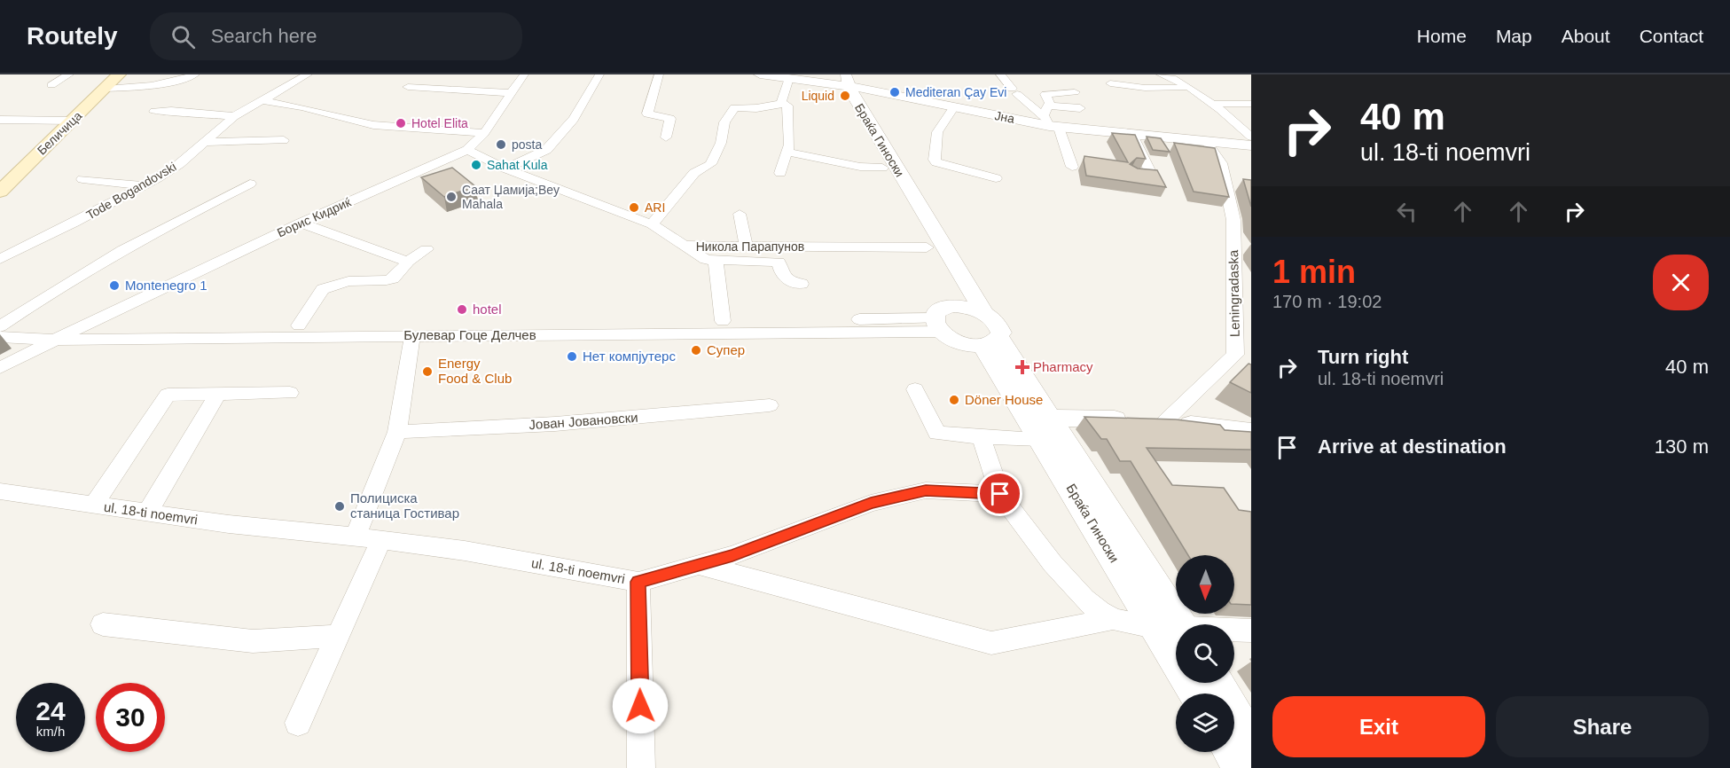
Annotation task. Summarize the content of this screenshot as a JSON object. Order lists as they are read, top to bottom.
{
  "streets": {
    "main road": ["Беличица"],
    "street": [
      "Јна",
      "Браќа Гиноски",
      "Tode Bogandovski",
      "Борис Кидриќ",
      "Никола Парапунов",
      "Leningradaska",
      "Булевар Гоце Делчев",
      "Јован Јовановски",
      "ul. 18-ti noemvri"
    ]
  },
  "crossings": [
    ["Јна", "Браќа Гиноски"],
    ["Јна", "Leningradaska"],
    ["Браќа Гиноски", "Никола Парапунов"],
    ["Борис Кидриќ", "Никола Парапунов"],
    ["Борис Кидриќ", "Булевар Гоце Делчев"]
  ],
  "places": {
    "other": [
      "Mediteran Çay Evi",
      "Liquid",
      "Hotel Elita",
      "posta",
      "Sahat Kula",
      "Саат Џамија;Bey Mahala",
      "ARI",
      "Montenegro 1",
      "hotel",
      "Супер",
      "Нет компјутерс",
      "Energy Food & Club",
      "Döner House",
      "Полициска станица Гостивар"
    ],
    "health": ["Pharmacy"]
  },
  "north": "bottom",
  "page": {
    "header": "Routely",
    "search": "Search here",
    "nav": [
      "Home",
      "Map",
      "About",
      "Contact"
    ],
    "turn": ["40 m", "ul. 18-ti noemvri"],
    "heading": ["1 min", "170 m · 19:02"],
    "list": [
      {
        "name": "Turn right",
        "note": "ul. 18-ti noemvri",
        "value": "40 m"
      },
      {
        "name": "Arrive at destination",
        "value": "130 m"
      }
    ],
    "speed": "24 km/h",
    "limit": "30",
    "buttons": ["Exit", "Share"]
  }
}
